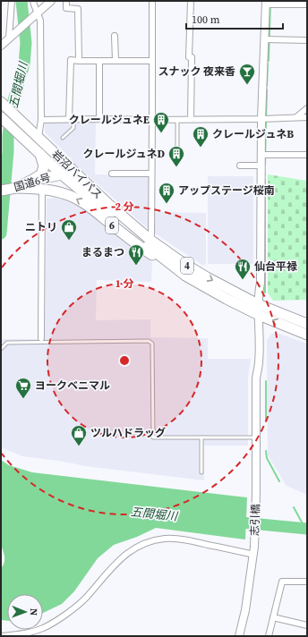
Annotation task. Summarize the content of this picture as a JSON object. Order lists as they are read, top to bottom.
{
  "streets": {
    "highway": [
      "岩沼バイパス",
      "国道6号",
      "6",
      "4"
    ],
    "street": ["志引橋"]
  },
  "crossings": [
    ["岩沼バイパス", "国道6号"],
    ["岩沼バイパス", "6"],
    ["岩沼バイパス", "志引橋"],
    ["国道6号", "6"]
  ],
  "water": ["五間堀川"],
  "places": {
    "bar": ["スナック 夜来香"],
    "building": [
      "クレールジュネE",
      "クレールジュネB",
      "クレールジュネD",
      "アップステージ桜南"
    ],
    "shop": ["ニトリ", "ツルハドラッグ"],
    "restaurant": ["まるまつ", "仙台平禄"],
    "supermarket": ["ヨークベニマル"]
  },
  "scale_bar": "100 m",
  "north": "right",
  "rings": ["2 分", "1 分"]
}
